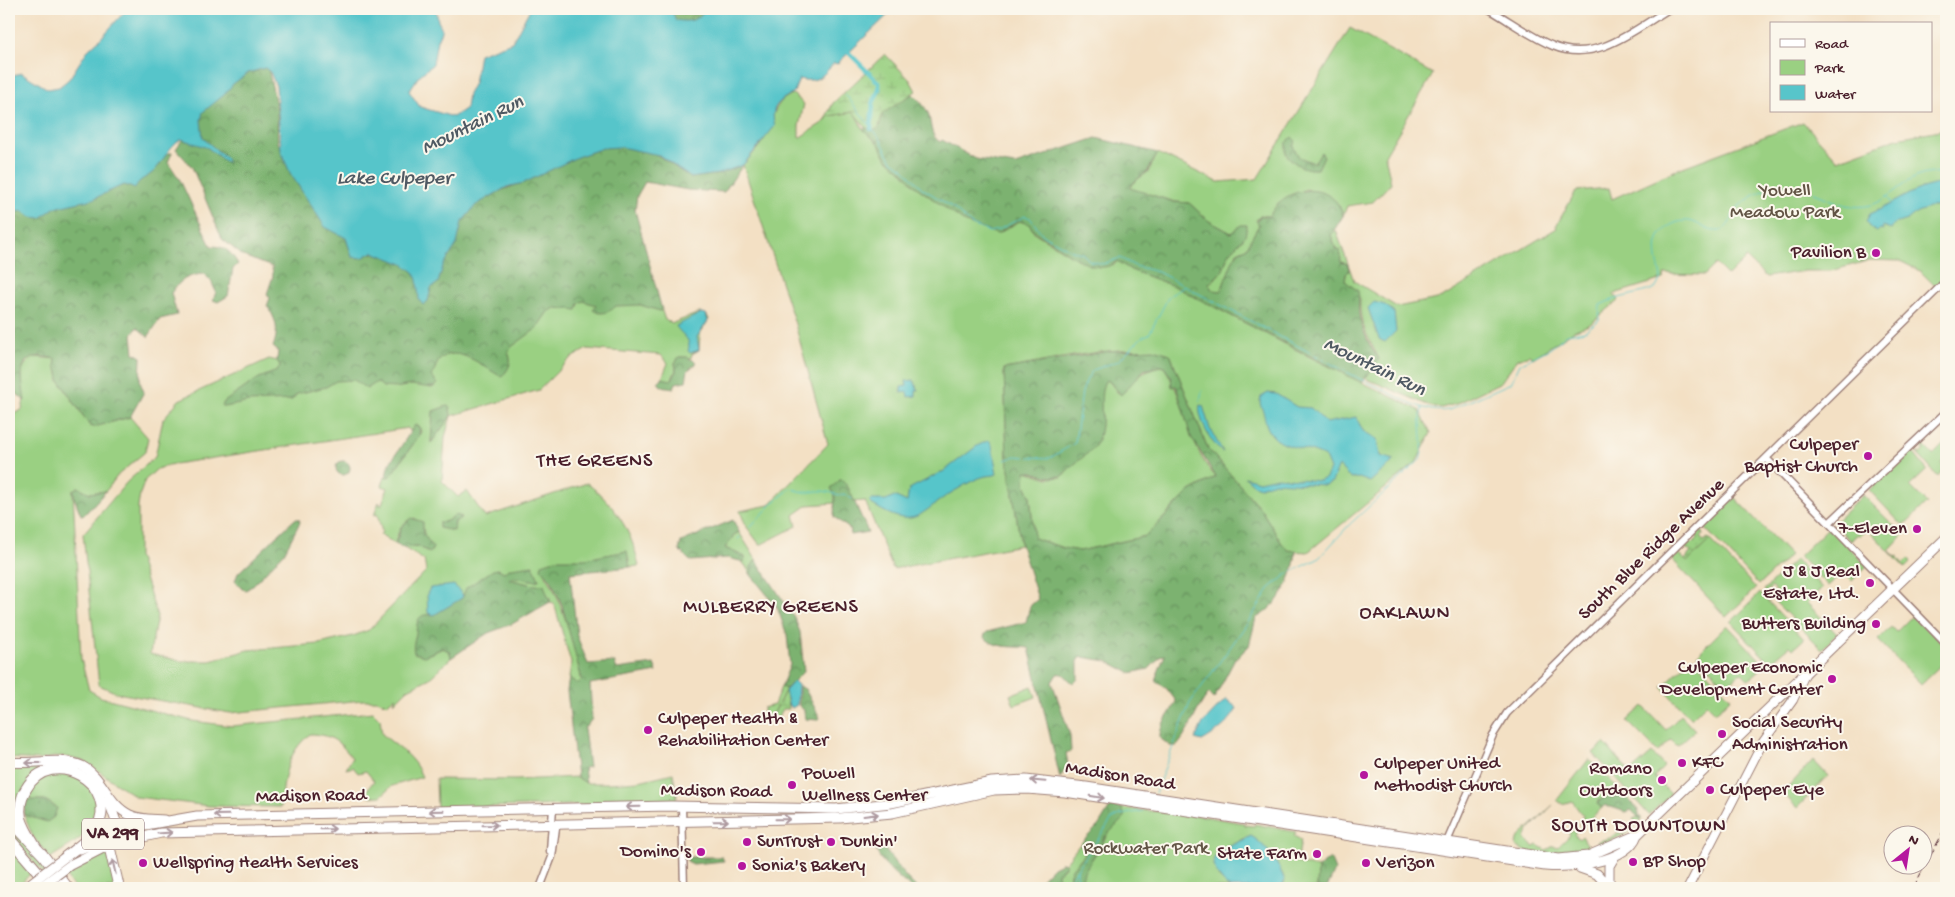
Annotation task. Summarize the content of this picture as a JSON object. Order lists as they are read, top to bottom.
{
  "streets": {
    "main road": ["Madison Road", "VA 299"],
    "street": ["South Blue Ridge Avenue"]
  },
  "crossings": [
    ["South Blue Ridge Avenue", "Madison Road"]
  ],
  "districts": [
    "THE GREENS",
    "MULBERRY GREENS",
    "OAKLAWN",
    "SOUTH DOWNTOWN"
  ],
  "water": ["Mountain Run", "Lake Culpeper"],
  "parks": ["Yowell Meadow Park", "Rockwater Park"],
  "places": [
    "Pavilion B",
    "Culpeper Baptist Church",
    "7-Eleven",
    "J & J Real Estate, Ltd.",
    "Butters Building",
    "Culpeper Economic Development Center",
    "Culpeper Health & Rehabilitation Center",
    "Social Security Administration",
    "KFC",
    "Culpeper United Methodist Church",
    "Romano Outdoors",
    "Powell Wellness Center",
    "Culpeper Eye",
    "SunTrust",
    "Dunkin'",
    "Domino's",
    "State Farm",
    "BP Shop",
    "Wellspring Health Services",
    "Verizon",
    "Sonia's Bakery"
  ],
  "legend": ["Road", "Park", "Water"],
  "north": "top right"
}
